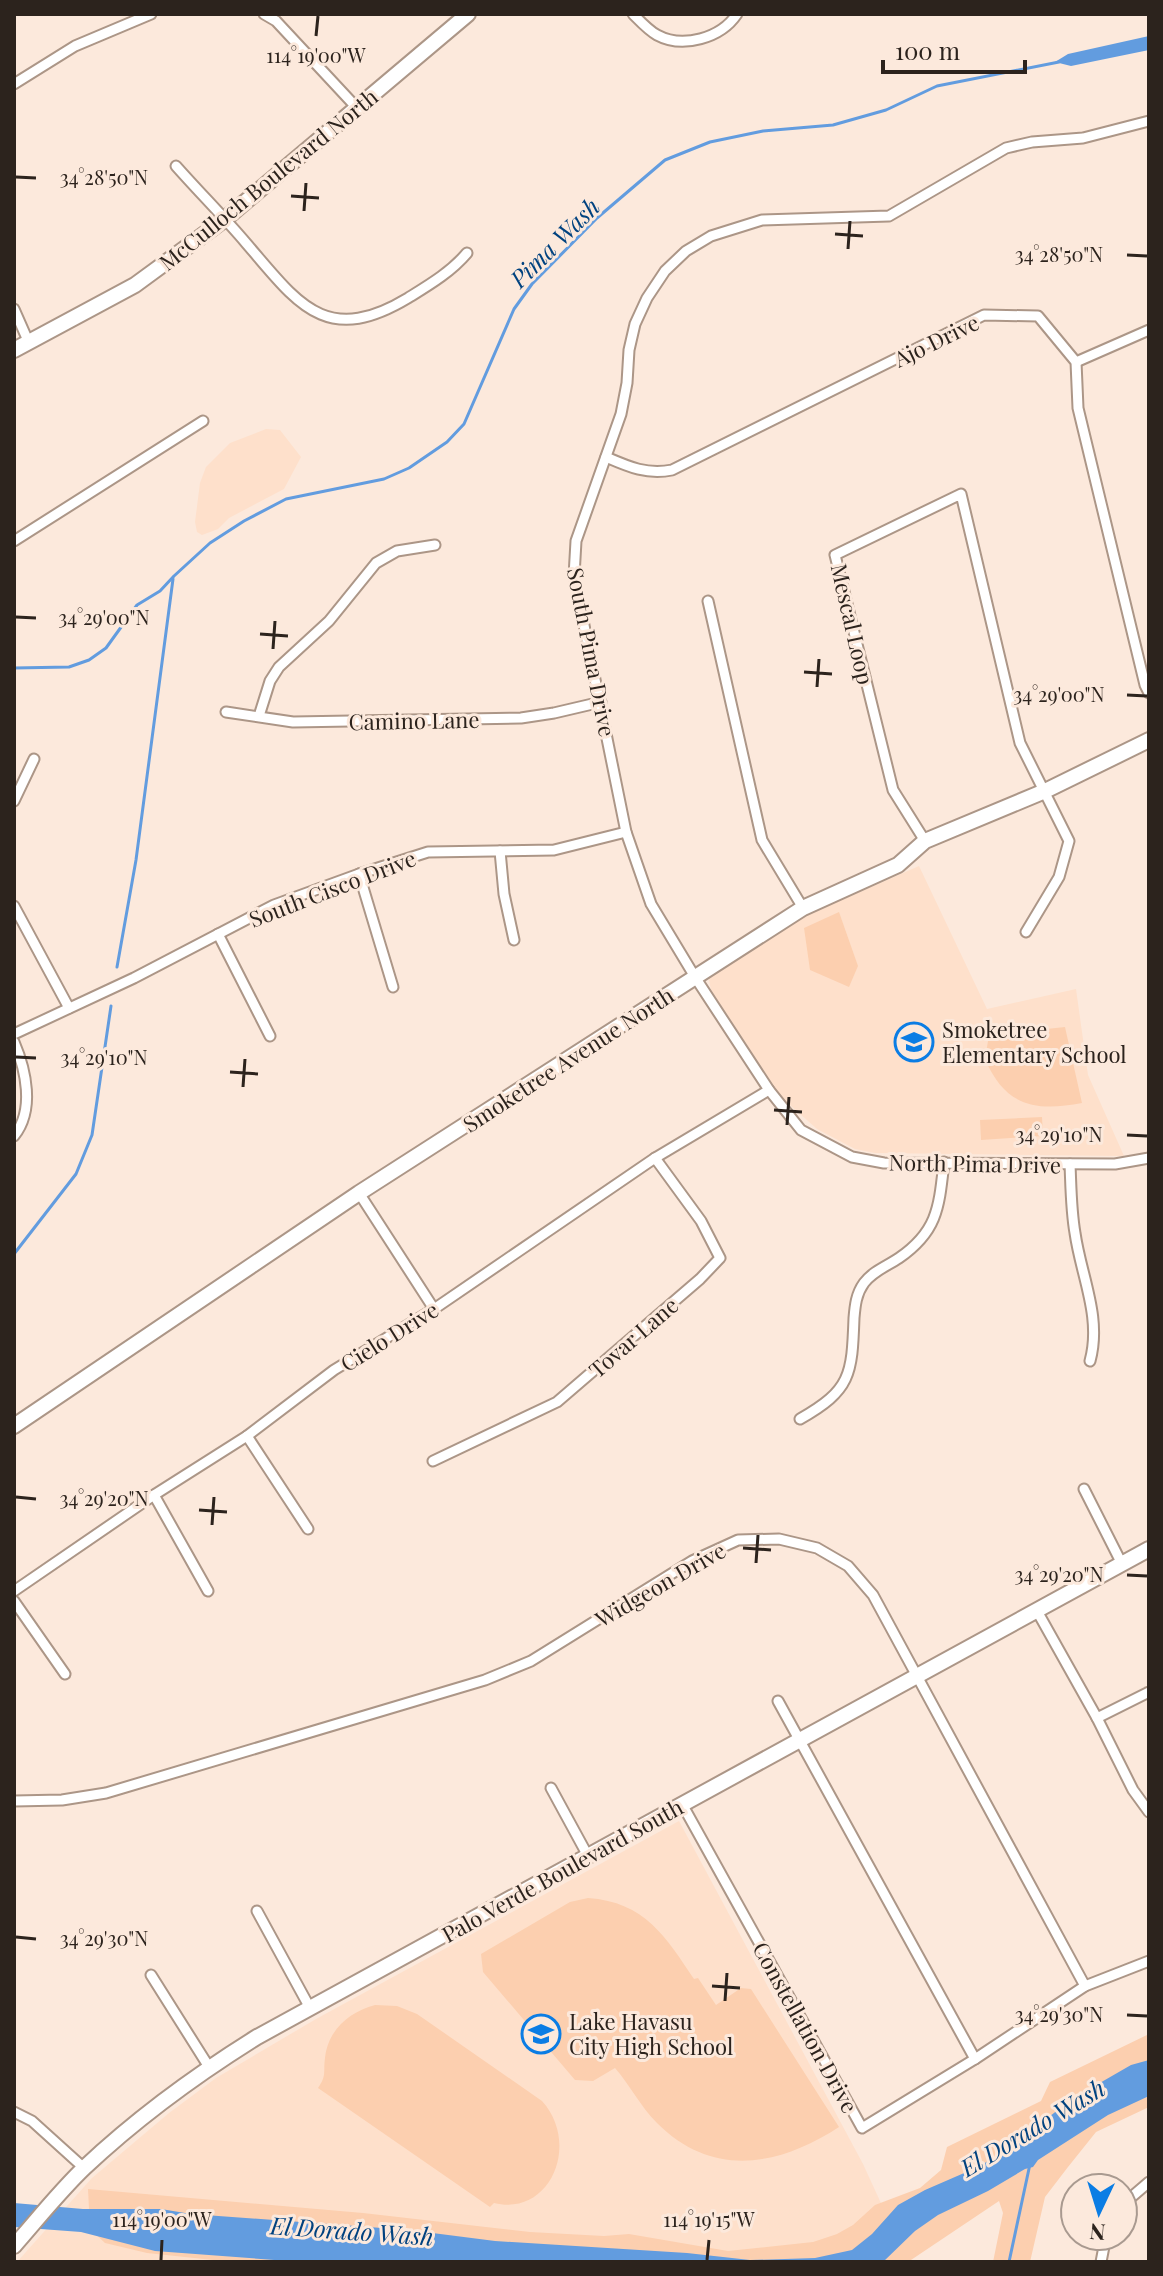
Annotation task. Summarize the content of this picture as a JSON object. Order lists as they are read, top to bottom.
{
  "streets": {
    "main road": ["McCulloch Boulevard North", "Smoketree Avenue North", "Palo Verde Boulevard South"],
    "street": [
      "Ajo Drive",
      "Mescal Loop",
      "South Pima Drive",
      "Camino Lane",
      "South Cisco Drive",
      "North Pima Drive",
      "Cielo Drive",
      "Tovar Lane",
      "Widgeon Drive",
      "Constellation Drive"
    ]
  },
  "crossings": [
    ["Ajo Drive", "South Pima Drive"],
    ["Mescal Loop", "Smoketree Avenue North"],
    ["South Pima Drive", "Camino Lane"],
    ["South Pima Drive", "South Cisco Drive"],
    ["South Pima Drive", "Smoketree Avenue North"],
    ["South Pima Drive", "North Pima Drive"],
    ["Smoketree Avenue North", "North Pima Drive"],
    ["North Pima Drive", "Cielo Drive"],
    ["Cielo Drive", "Tovar Lane"],
    ["Widgeon Drive", "Palo Verde Boulevard South"],
    ["Widgeon Drive", "Constellation Drive"],
    ["Palo Verde Boulevard South", "Constellation Drive"]
  ],
  "water": ["Pima Wash", "El Dorado Wash"],
  "places": {
    "school or university": ["Smoketree Elementary School", "Lake Havasu City High School"]
  },
  "scale_bar": "100 m",
  "north": "bottom",
  "coordinates": [
    "114°19'00\"W",
    "34°28'50\"N",
    "34°29'00\"N",
    "34°29'10\"N",
    "34°29'20\"N",
    "34°29'30\"N",
    "114°19'15\"W"
  ]
}
